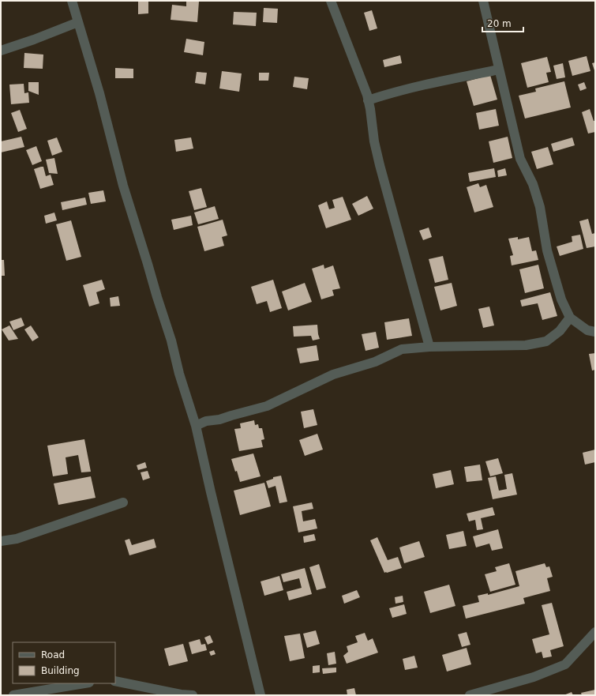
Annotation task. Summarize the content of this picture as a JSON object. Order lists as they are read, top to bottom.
{
  "legend": ["Road", "Building"],
  "scale_bar": "20 m"
}
